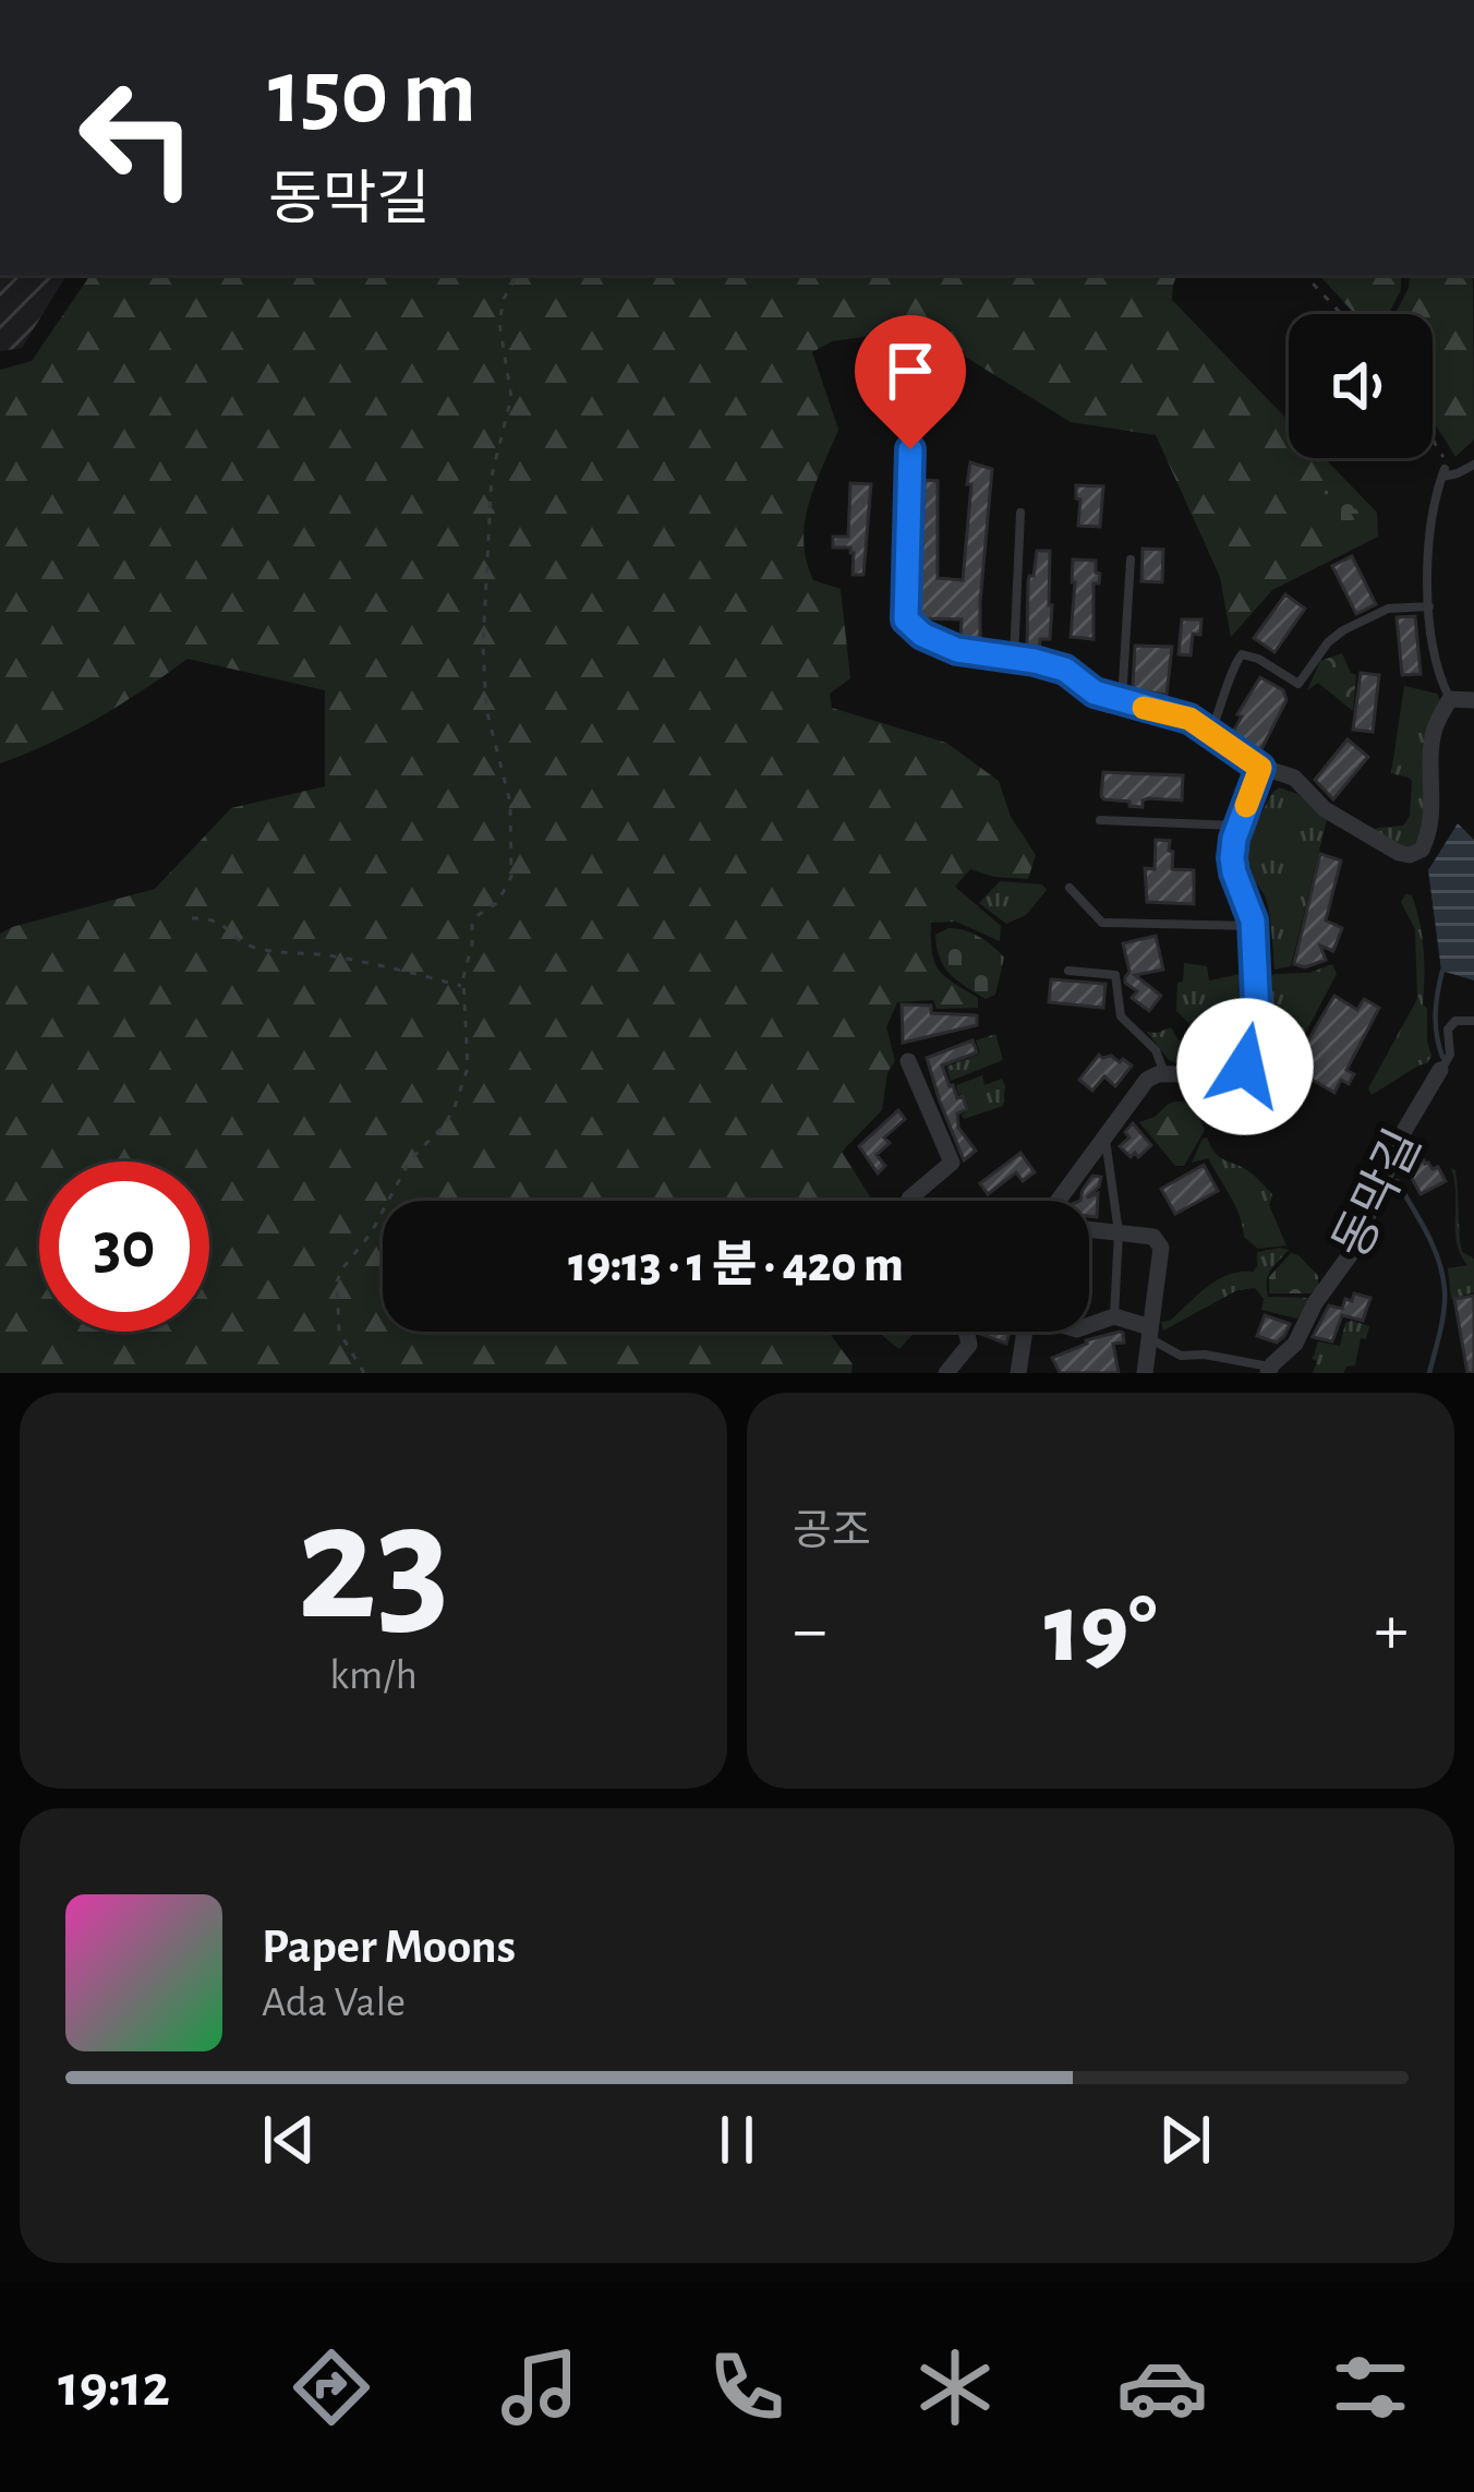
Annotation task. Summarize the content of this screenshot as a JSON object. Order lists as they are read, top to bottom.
{
  "streets": {
    "street": ["동막길"]
  },
  "page": {
    "turn": ["150 m", "동막길"],
    "limit": "30",
    "trip": "19:13 · 1 분 · 420 m",
    "tile": [
      ["23", "km/h"],
      "공조"
    ],
    "heat": ["−", "19°", "+"],
    "song": ["Paper Moons", "Ada Vale"],
    "tabs": "19:12"
  }
}
